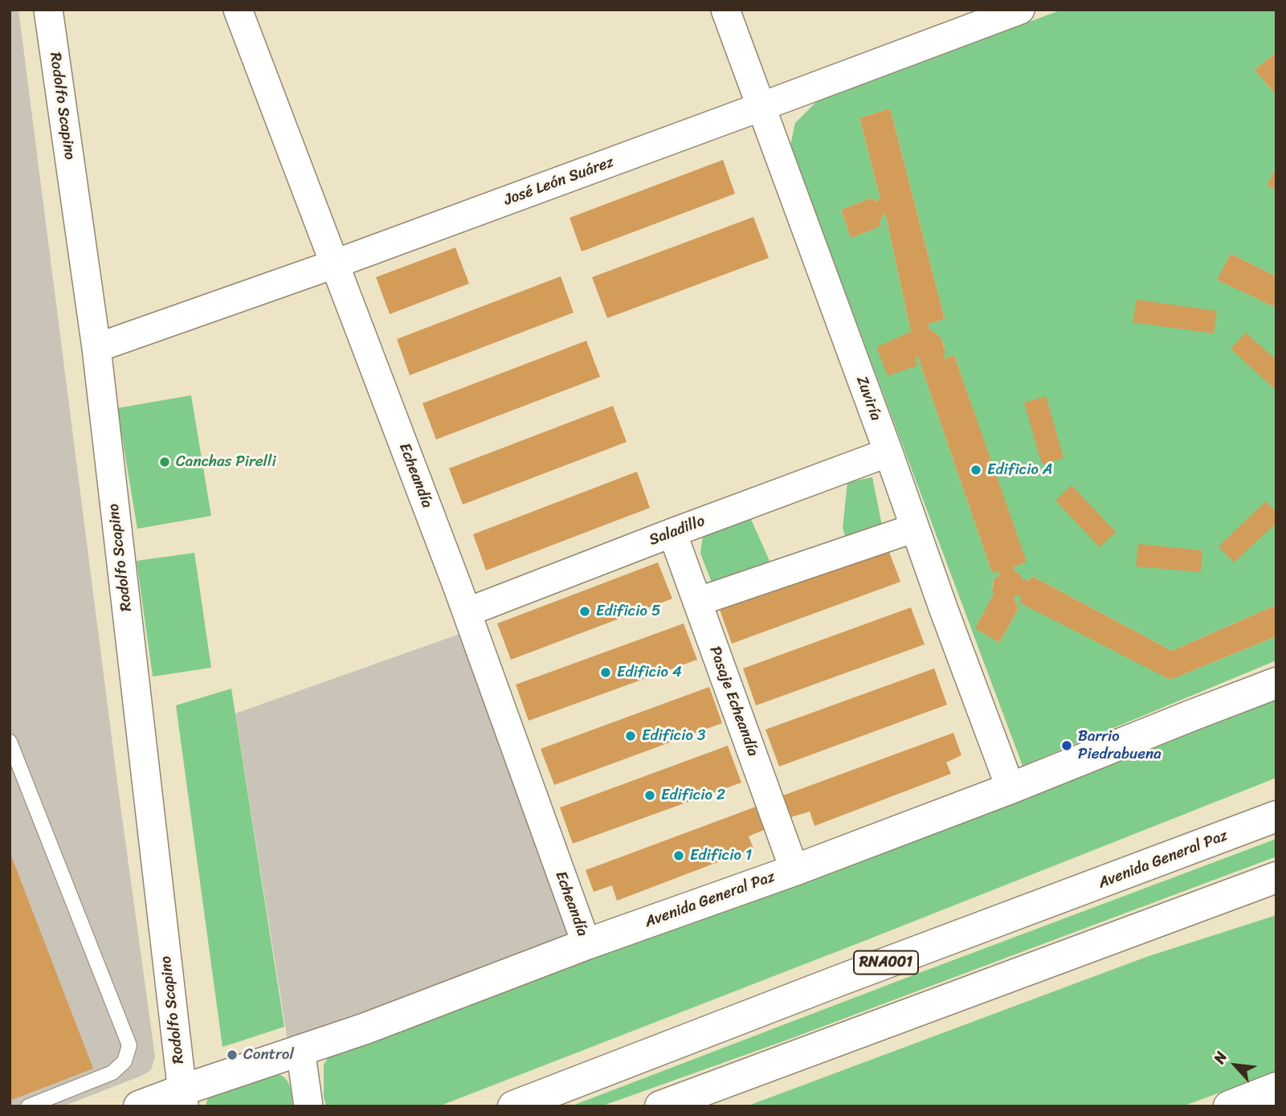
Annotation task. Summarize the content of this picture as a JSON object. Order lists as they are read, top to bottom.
{
  "streets": {
    "main road": ["Avenida General Paz", "RNA001"],
    "street": [
      "Rodolfo Scapino",
      "José León Suárez",
      "Zuviría",
      "Echeandía",
      "Saladillo",
      "Pasaje Echeandía"
    ]
  },
  "crossings": [
    ["Rodolfo Scapino", "José León Suárez"],
    ["Rodolfo Scapino", "Avenida General Paz"],
    ["José León Suárez", "Zuviría"],
    ["José León Suárez", "Echeandía"],
    ["Zuviría", "Saladillo"],
    ["Zuviría", "Avenida General Paz"],
    ["Echeandía", "Saladillo"],
    ["Echeandía", "Avenida General Paz"],
    ["Saladillo", "Pasaje Echeandía"],
    ["Pasaje Echeandía", "Avenida General Paz"]
  ],
  "places": [
    "Canchas Pirelli",
    "Edificio A",
    "Edificio 5",
    "Edificio 4",
    "Edificio 3",
    "Barrio Piedrabuena",
    "Edificio 2",
    "Edificio 1",
    "Control"
  ],
  "north": "top left"
}
